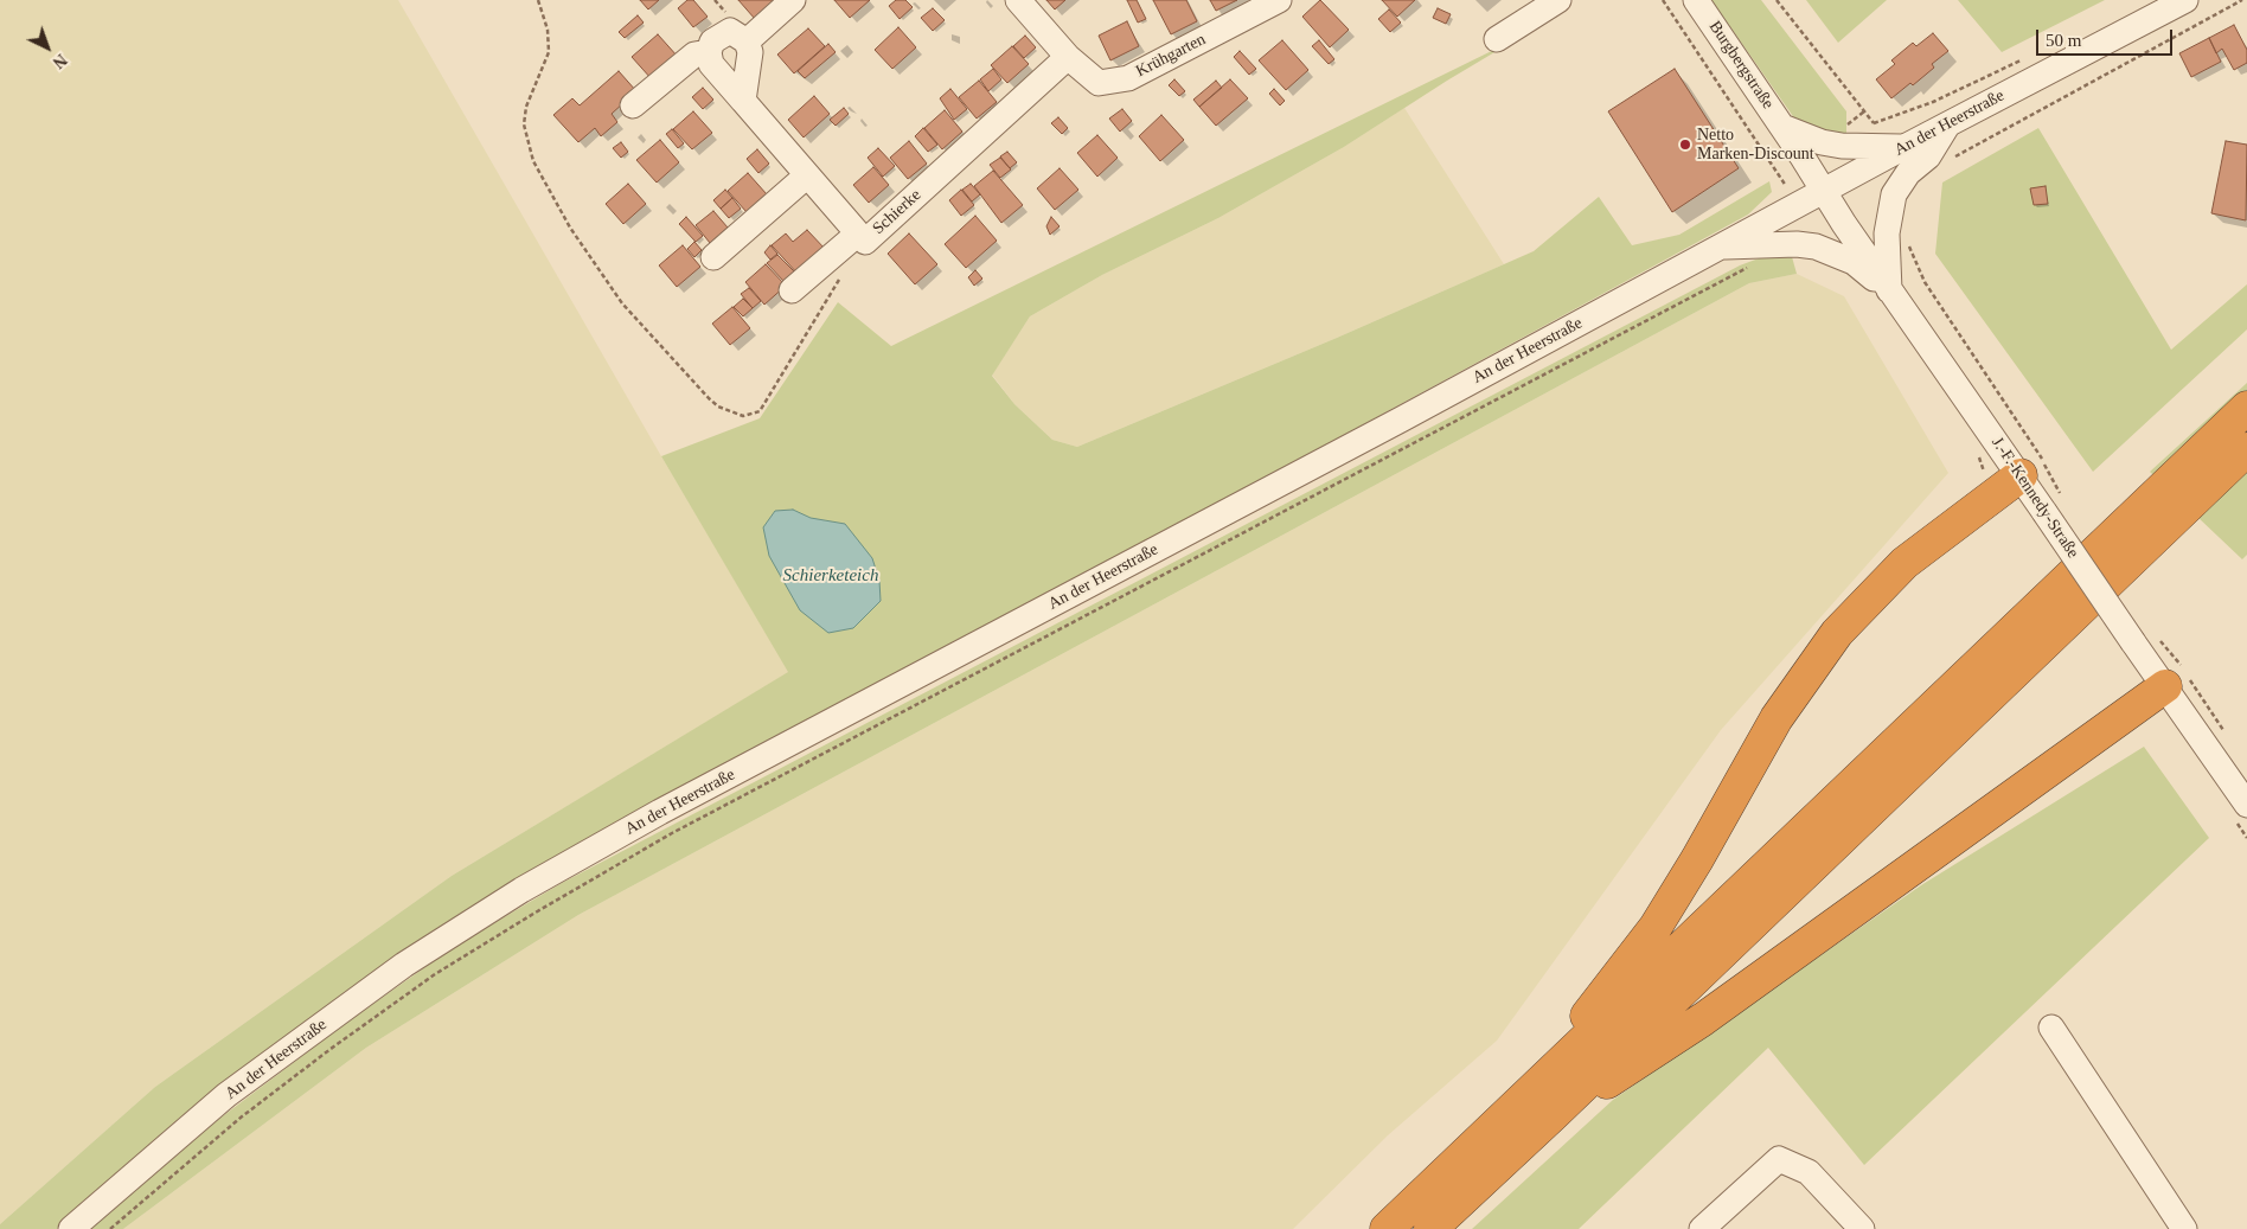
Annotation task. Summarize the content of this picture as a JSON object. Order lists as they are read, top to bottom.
{
  "streets": {
    "street": [
      "Krühgarten",
      "Burgbergstraße",
      "An der Heerstraße",
      "Schierke",
      "J.-F.-Kennedy-Straße"
    ]
  },
  "crossings": [
    ["Krühgarten", "Schierke"],
    ["Burgbergstraße", "An der Heerstraße"],
    ["Burgbergstraße", "J.-F.-Kennedy-Straße"],
    ["An der Heerstraße", "J.-F.-Kennedy-Straße"]
  ],
  "water": ["Schierketeich"],
  "places": ["Netto Marken-Discount"],
  "scale_bar": "50 m",
  "north": "bottom right"
}
